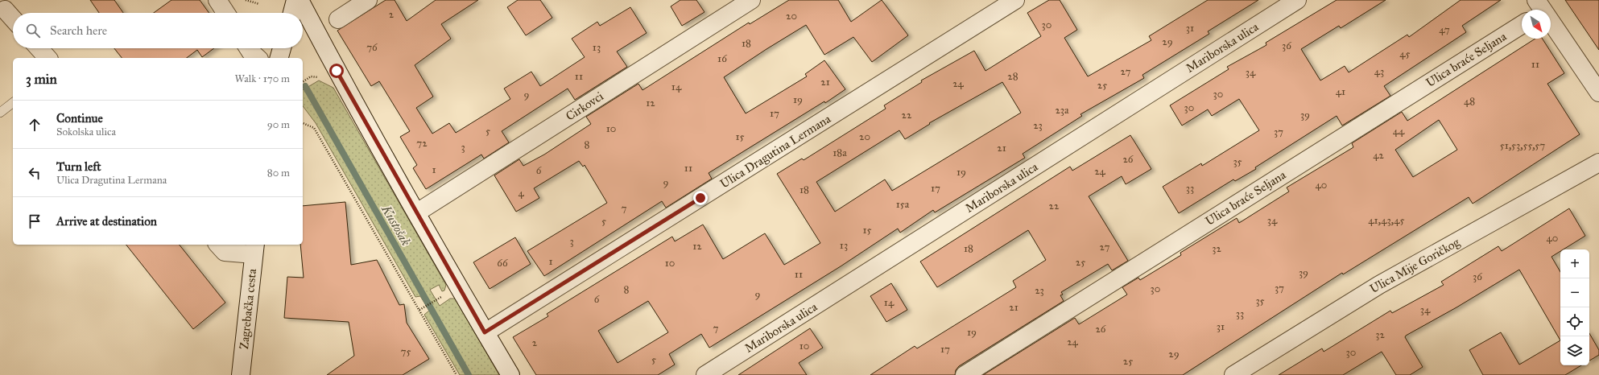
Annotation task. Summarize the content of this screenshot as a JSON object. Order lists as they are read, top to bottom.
{
  "streets": {
    "street": [
      "Mariborska ulica",
      "Ulica braće Seljana",
      "Cirkovci",
      "Ulica Dragutina Lermana",
      "Ulica Mije Goričkog",
      "Zagrebačka cesta"
    ]
  },
  "water": ["Kustošak"],
  "house_numbers": [
    "2",
    "20",
    "30",
    "31",
    "47",
    "29",
    "18",
    "36",
    "76",
    "13",
    "45",
    "16",
    "11",
    "27",
    "43",
    "34",
    "11",
    "28",
    "21",
    "24",
    "25",
    "14",
    "41",
    "30",
    "9",
    "19",
    "48",
    "12",
    "30",
    "23a",
    "17",
    "22",
    "39",
    "23",
    "10",
    "5",
    "44",
    "37",
    "15",
    "20",
    "72",
    "8",
    "51,53,55,57",
    "3",
    "21",
    "18a",
    "42",
    "26",
    "35",
    "11",
    "1",
    "6",
    "24",
    "19",
    "9",
    "40",
    "17",
    "33",
    "18",
    "4",
    "15a",
    "22",
    "7",
    "34",
    "41,43,45",
    "5",
    "15",
    "40",
    "3",
    "13",
    "12",
    "27",
    "18",
    "32",
    "1",
    "25",
    "66",
    "10",
    "39",
    "11",
    "36",
    "37",
    "30",
    "8",
    "23",
    "9",
    "6",
    "35",
    "14",
    "21",
    "34",
    "33",
    "31",
    "7",
    "26",
    "19",
    "32",
    "24",
    "2",
    "10",
    "17",
    "75",
    "30",
    "29",
    "5",
    "25"
  ],
  "north": "bottom right",
  "page": {
    "search": "Search here",
    "heading": ["3 min", "Walk · 170 m"],
    "list": [
      ["Continue", "Sokolska ulica", "90 m"],
      ["Turn left", "Ulica Dragutina Lermana", "80 m"],
      "Arrive at destination"
    ],
    "map_buttons": ["+", "−"]
  }
}
